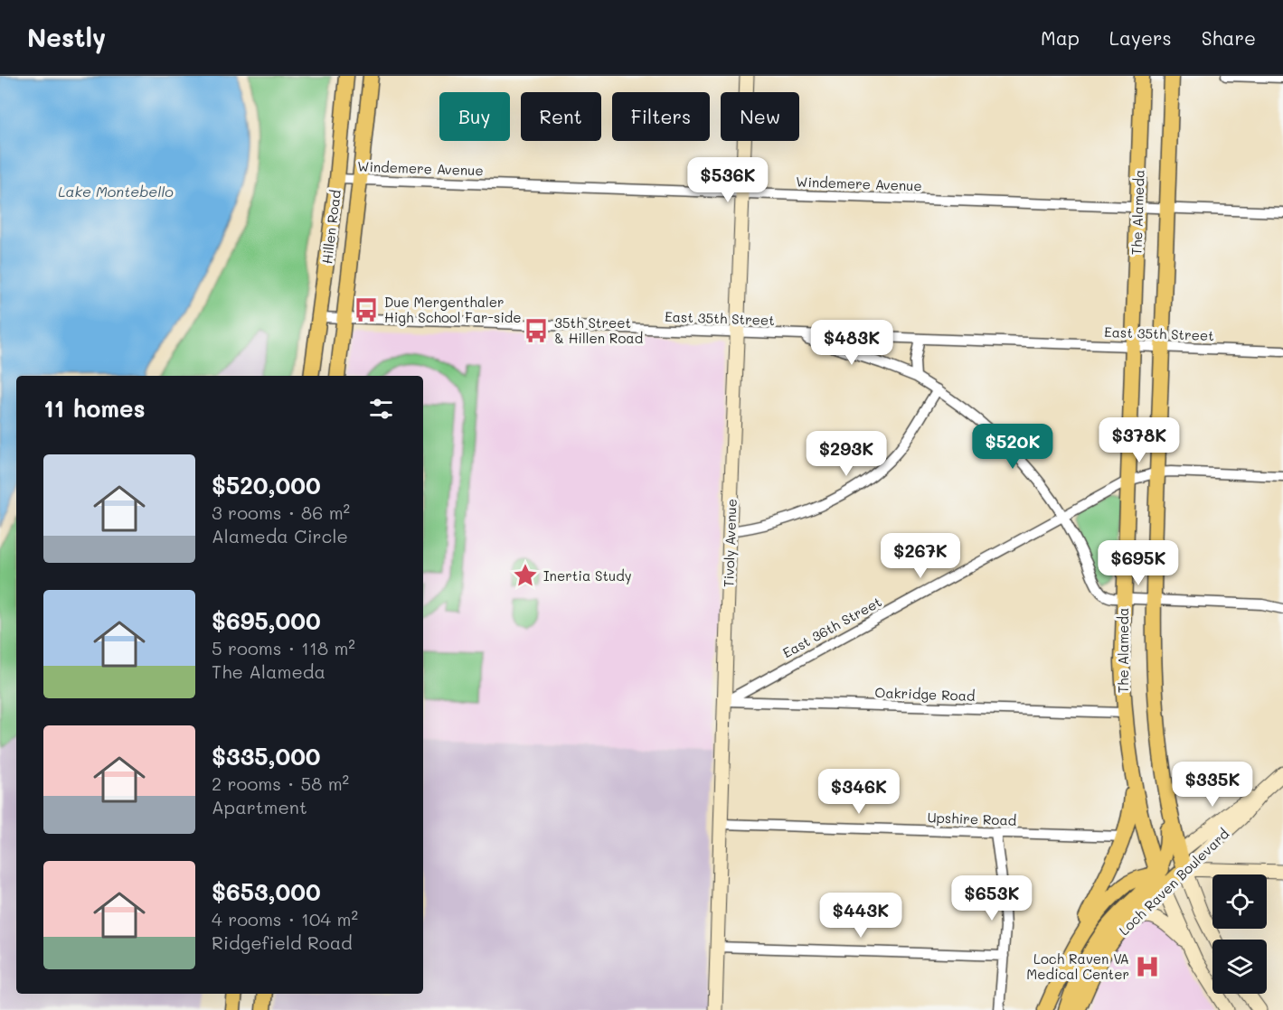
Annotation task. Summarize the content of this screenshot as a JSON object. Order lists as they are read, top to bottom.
{
  "streets": {
    "main road": ["The Alameda", "Hillen Road", "Loch Raven Boulevard"],
    "street": [
      "Windemere Avenue",
      "East 35th Street",
      "Tivoly Avenue",
      "East 36th Street",
      "Oakridge Road",
      "Upshire Road"
    ]
  },
  "crossings": [
    ["Windemere Avenue", "The Alameda"],
    ["Windemere Avenue", "Hillen Road"],
    ["Windemere Avenue", "Tivoly Avenue"],
    ["The Alameda", "East 35th Street"],
    ["The Alameda", "East 36th Street"],
    ["The Alameda", "Oakridge Road"],
    ["The Alameda", "Loch Raven Boulevard"],
    ["Hillen Road", "East 35th Street"],
    ["East 35th Street", "Tivoly Avenue"],
    ["Tivoly Avenue", "East 36th Street"],
    ["Tivoly Avenue", "Oakridge Road"],
    ["Tivoly Avenue", "Upshire Road"],
    ["East 36th Street", "Oakridge Road"]
  ],
  "water": ["Lake Montebello"],
  "places": {
    "bus stop": ["Due Mergenthaler High School Far-side", "35th Street & Hillen Road"],
    "place": ["Inertia Study"],
    "hospital": ["Loch Raven VA Medical Center"]
  },
  "page": {
    "header": "Nestly",
    "nav": ["Map", "Layers", "Share"],
    "chip": [
      "Buy",
      "Rent",
      "Filters",
      "New"
    ],
    "price": [
      "$536K",
      "$483K",
      "$378K",
      "$520K",
      "$293K",
      "$267K",
      "$695K",
      "$335K",
      "$346K",
      "$653K",
      "$443K"
    ],
    "heading": "11 homes",
    "list": [
      {
        "name": "$520,000",
        "note": "3 rooms · 86 m² · Alameda Circle"
      },
      {
        "name": "$695,000",
        "note": "5 rooms · 118 m² · The Alameda"
      },
      {
        "name": "$335,000",
        "note": "2 rooms · 58 m² · Apartment"
      },
      {
        "name": "$653,000",
        "note": "4 rooms · 104 m² · Ridgefield Road"
      }
    ]
  }
}
